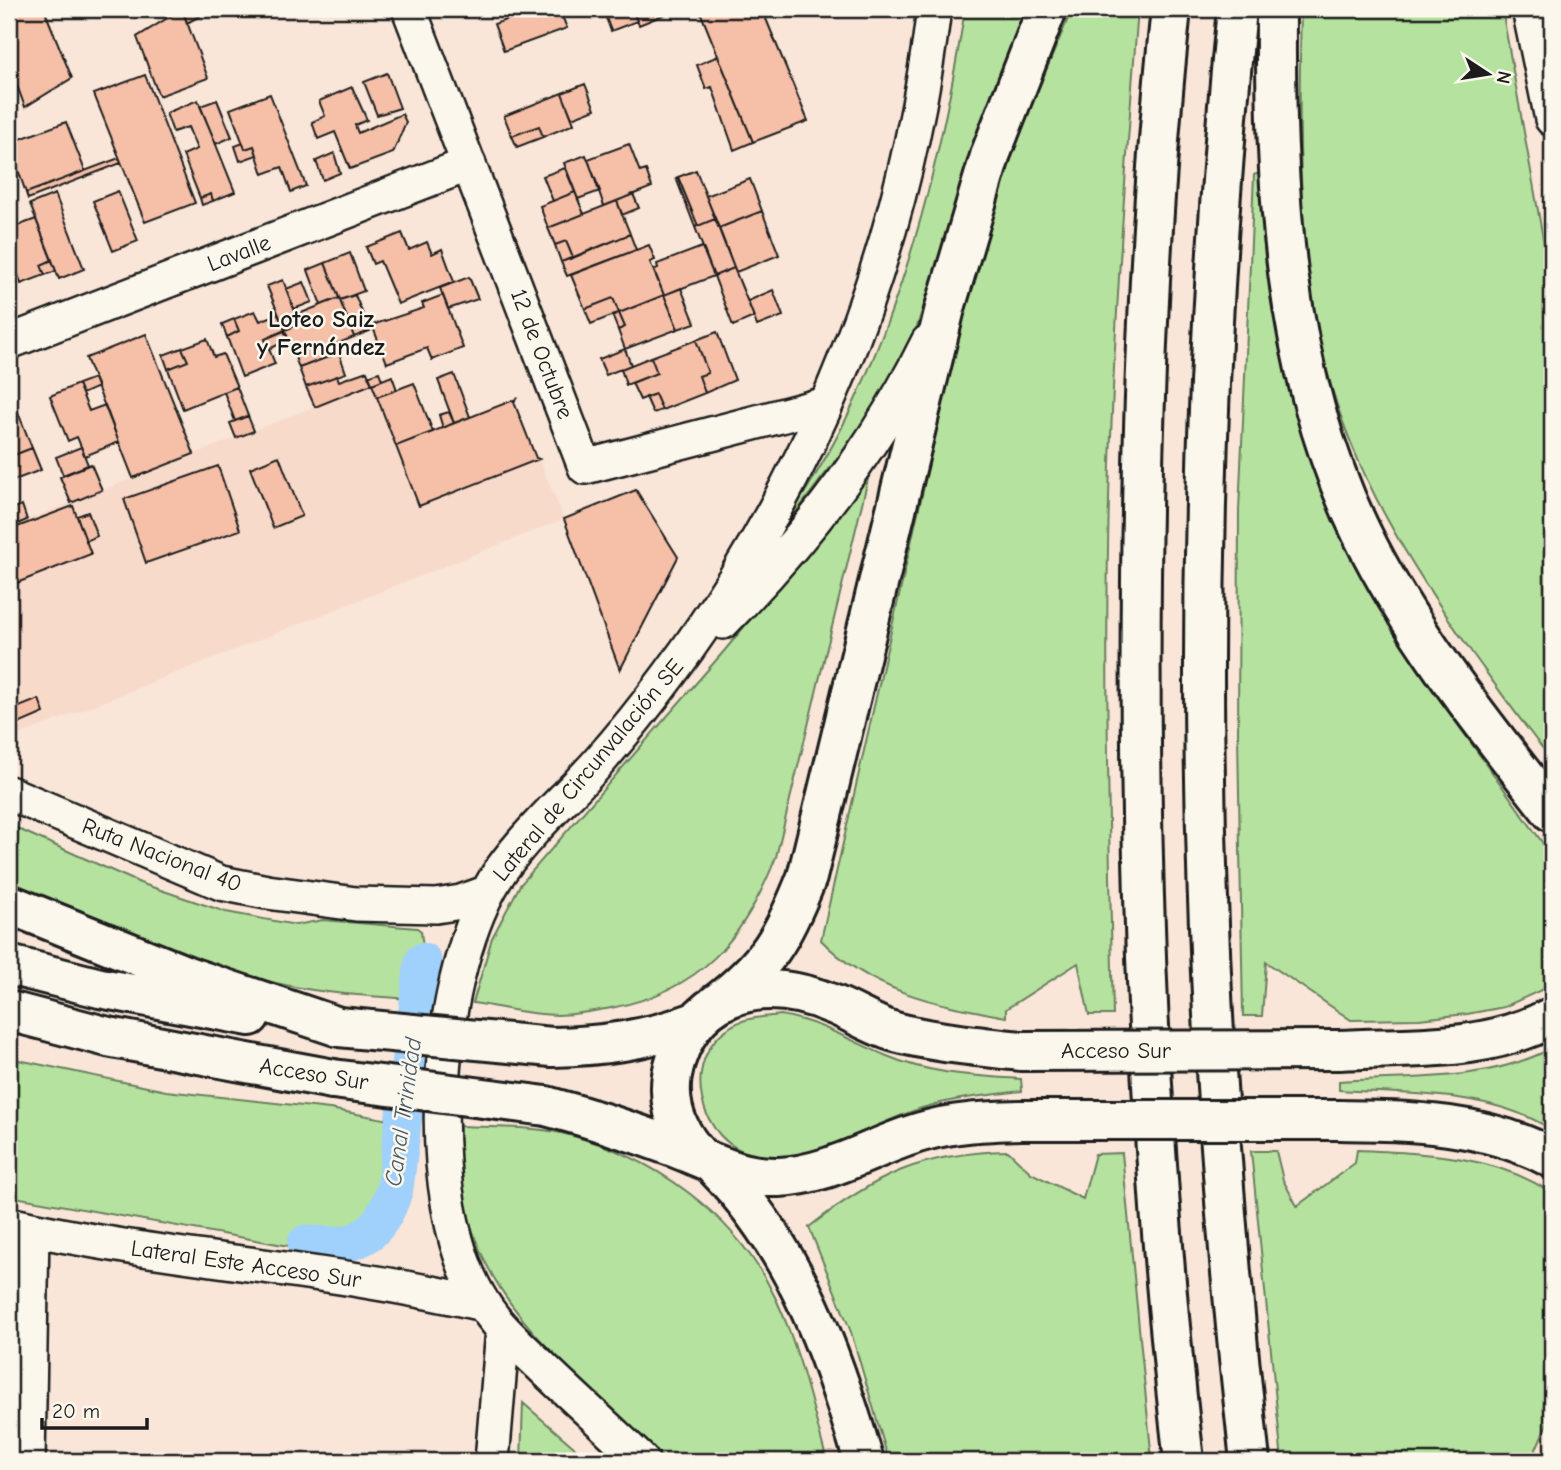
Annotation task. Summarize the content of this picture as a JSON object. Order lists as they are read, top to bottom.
{
  "streets": {
    "highway": ["Acceso Sur"],
    "street": [
      "Lavalle",
      "12 de Octubre",
      "Lateral de Circunvalación SE",
      "Ruta Nacional 40",
      "Lateral Este Acceso Sur"
    ]
  },
  "crossings": [
    ["Lavalle", "12 de Octubre"],
    ["12 de Octubre", "Lateral de Circunvalación SE"],
    ["Lateral de Circunvalación SE", "Ruta Nacional 40"],
    ["Lateral de Circunvalación SE", "Lateral Este Acceso Sur"]
  ],
  "districts": ["Loteo Saiz y Fernández"],
  "water": ["Canal Trinidad"],
  "scale_bar": "20 m",
  "north": "right"
}
